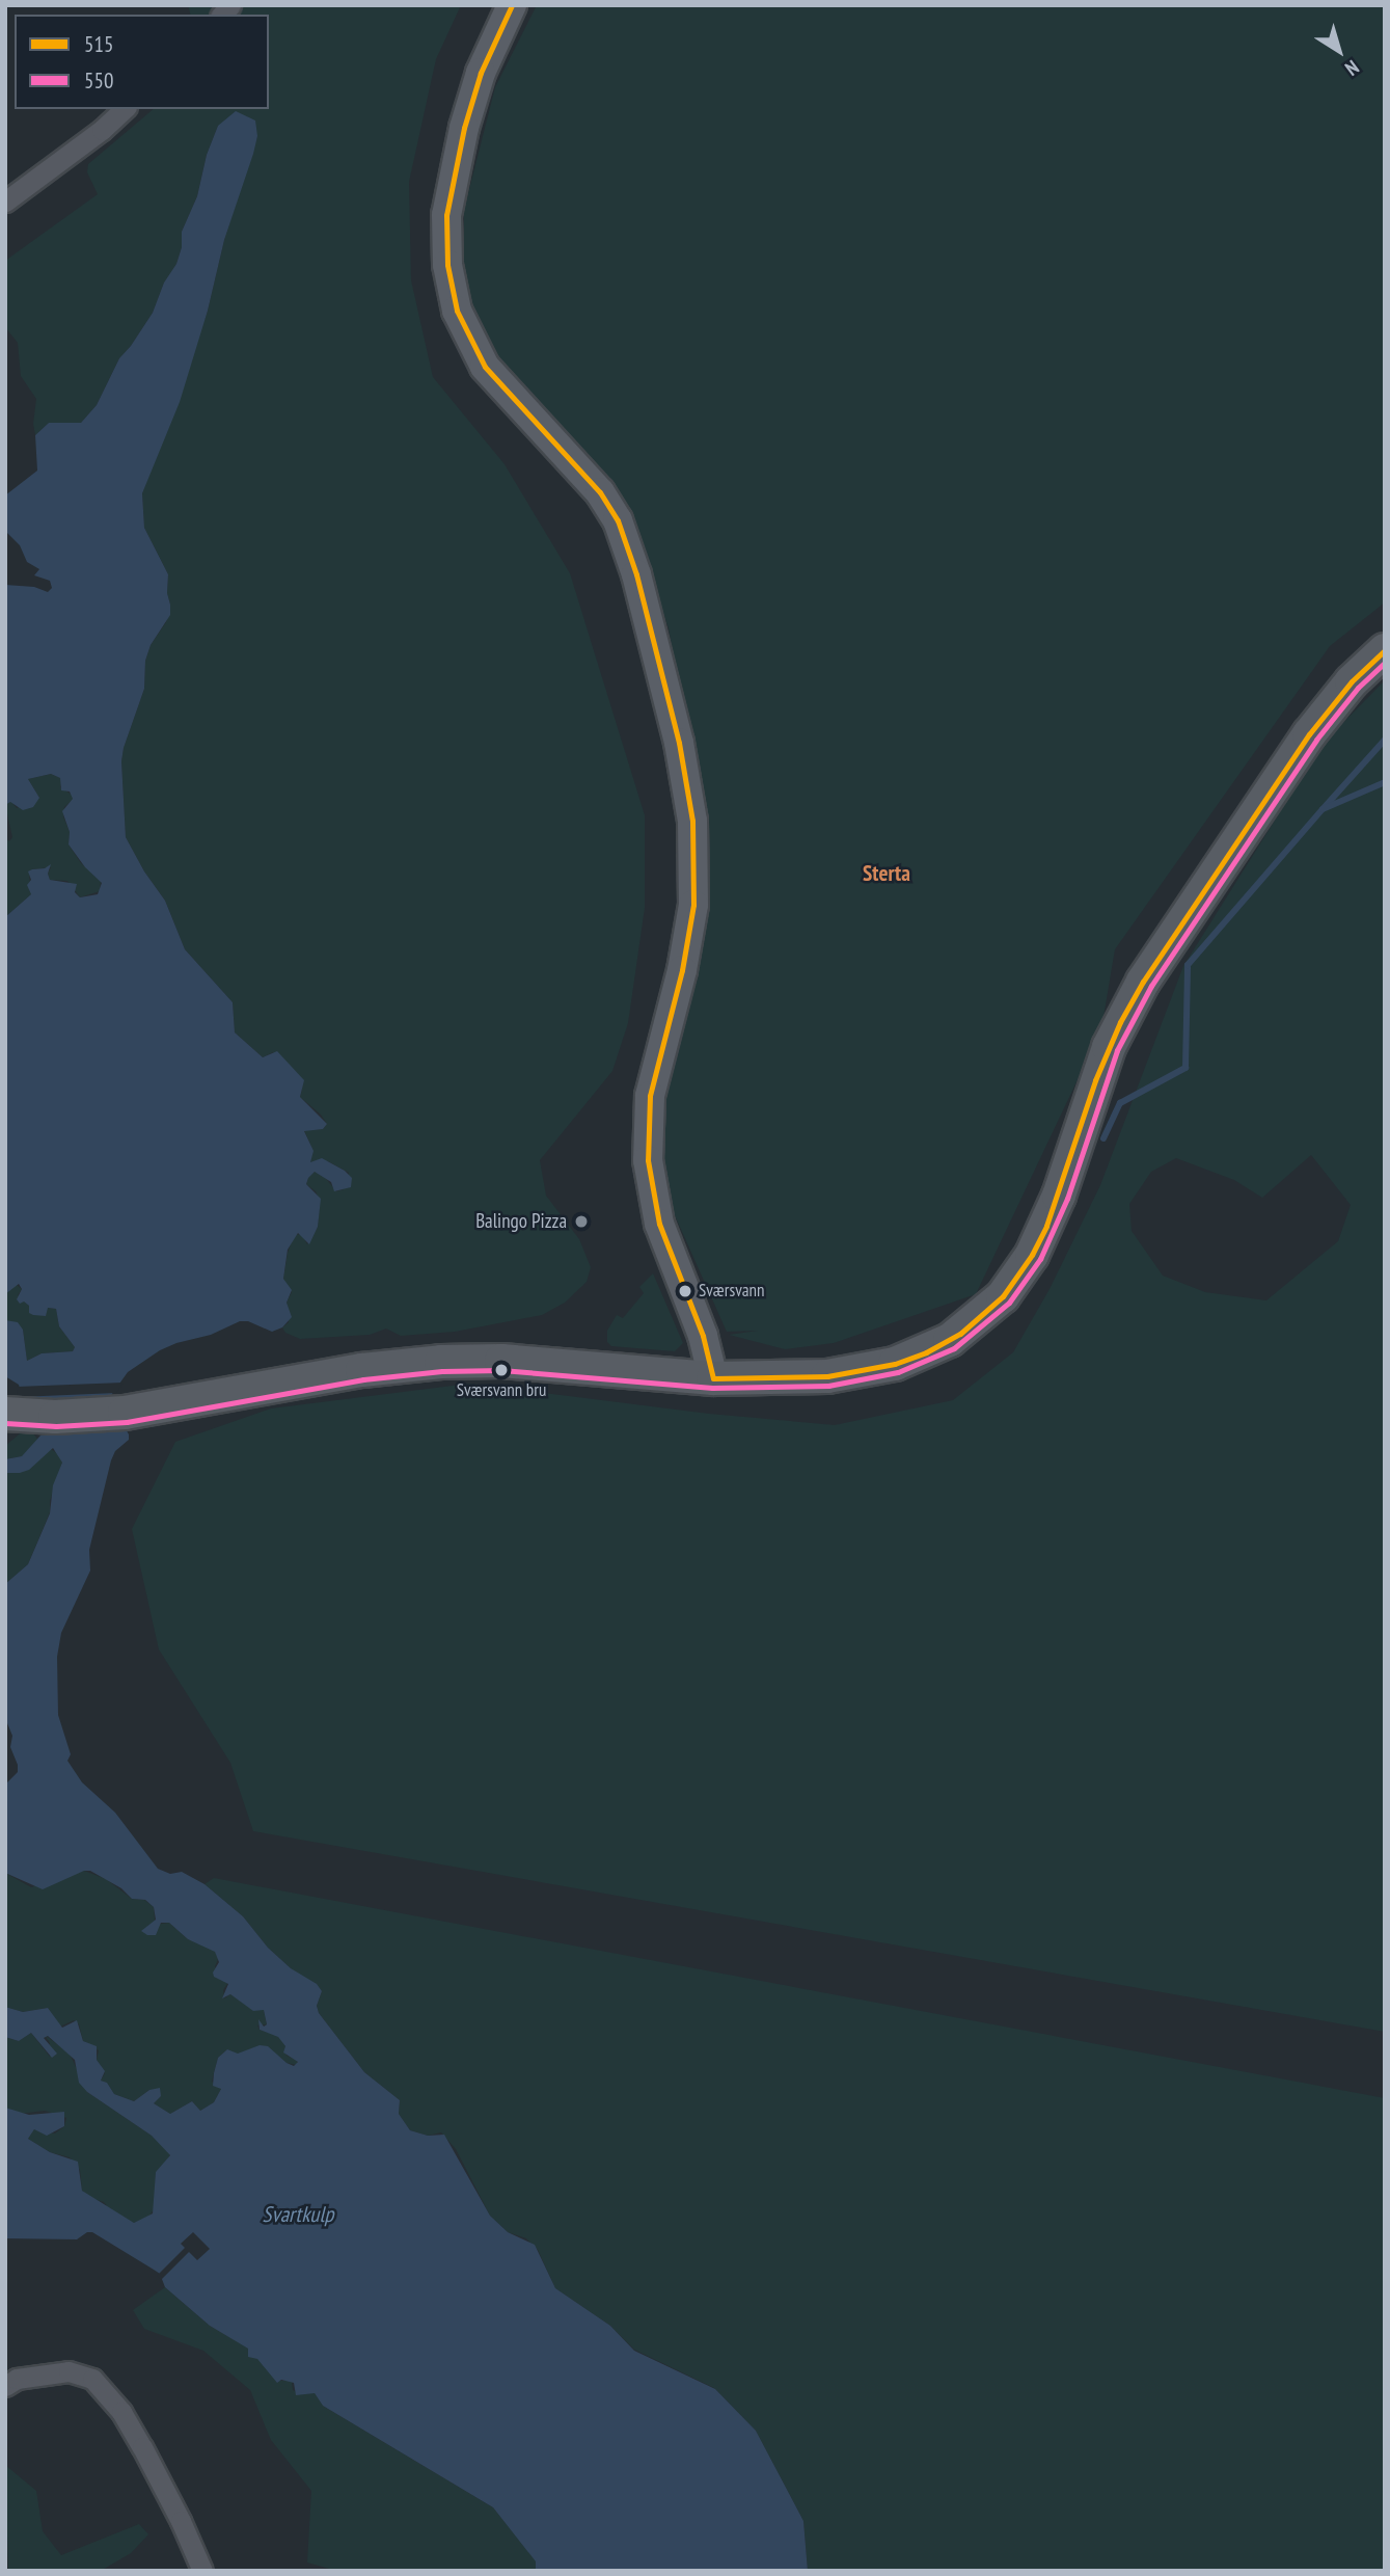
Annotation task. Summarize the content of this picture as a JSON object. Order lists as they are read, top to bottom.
{
  "districts": ["Sterta"],
  "water": ["Svartkulp"],
  "places": ["Balingo Pizza", "Sværsvann", "Sværsvann bru"],
  "lines": ["transit line 515", "transit line 550"],
  "legend": ["515", "550"],
  "north": "bottom right"
}
